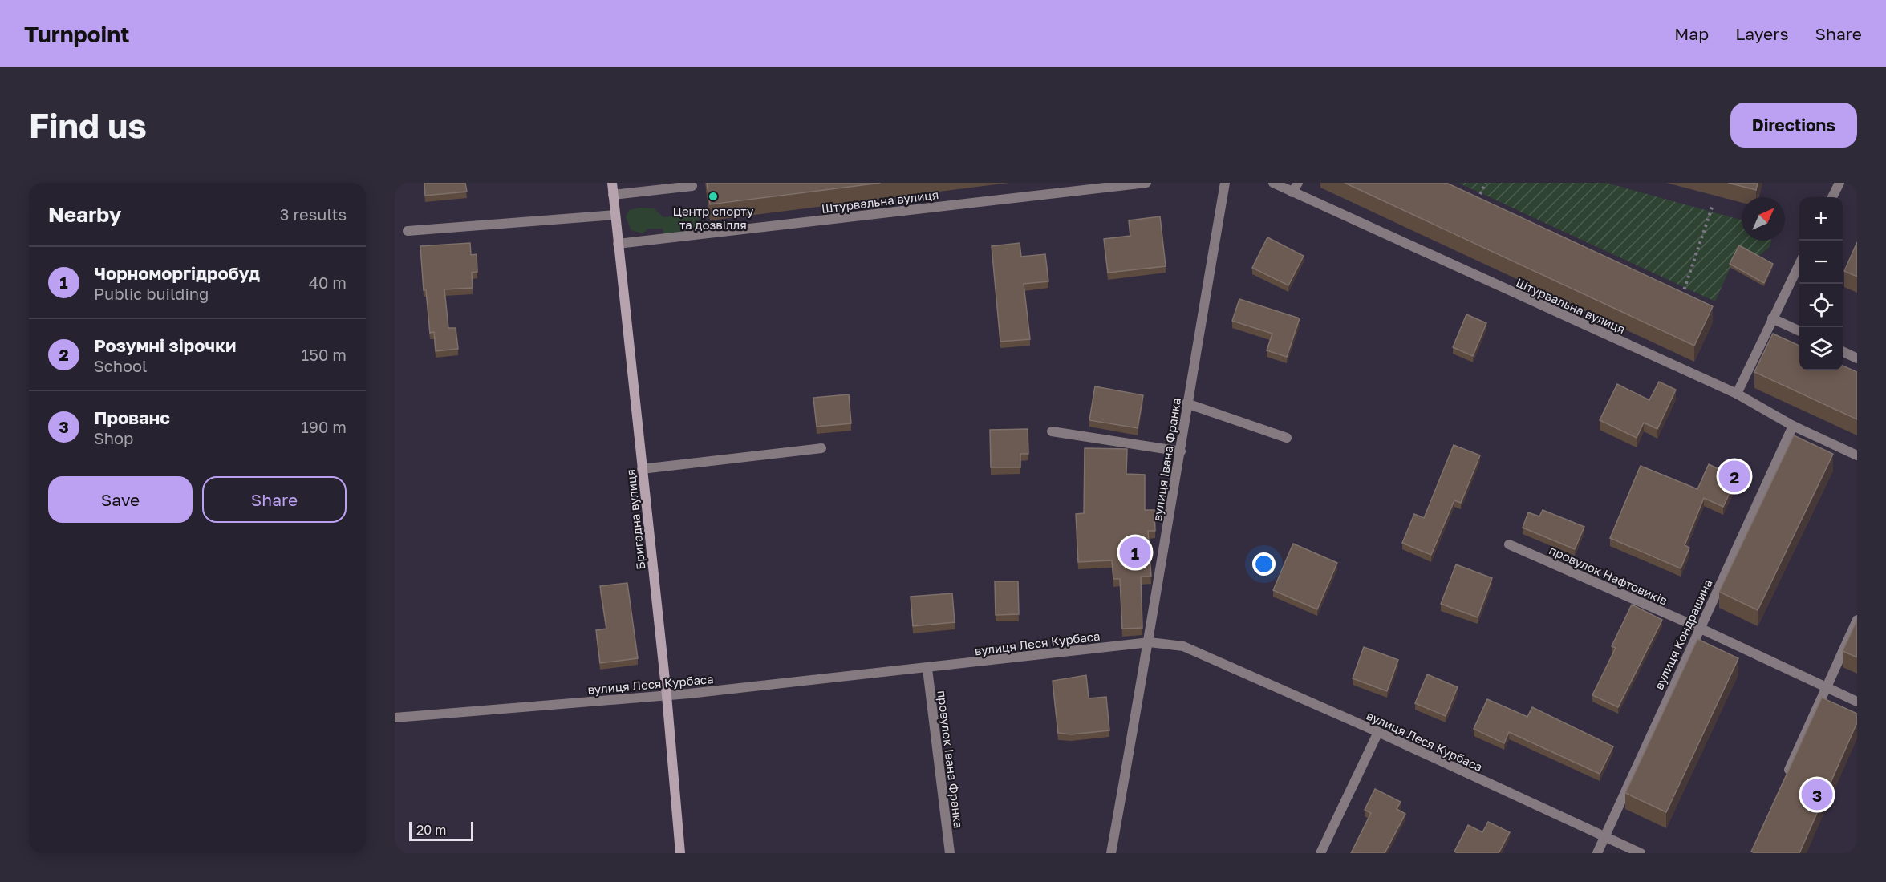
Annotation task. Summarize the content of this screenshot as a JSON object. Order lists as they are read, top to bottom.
{
  "streets": {
    "street": [
      "Штурвальна вулиця",
      "вулиця Івана Франка",
      "Бригадна вулиця",
      "провулок Нафтовиків",
      "вулиця Кондрашина",
      "вулиця Леся Курбаса",
      "провулок Івана Франка"
    ]
  },
  "crossings": [
    ["Штурвальна вулиця", "Бригадна вулиця"],
    ["Штурвальна вулиця", "вулиця Кондрашина"],
    ["вулиця Івана Франка", "вулиця Леся Курбаса"],
    ["Бригадна вулиця", "вулиця Леся Курбаса"],
    ["провулок Нафтовиків", "вулиця Кондрашина"],
    ["вулиця Кондрашина", "вулиця Леся Курбаса"],
    ["вулиця Леся Курбаса", "провулок Івана Франка"]
  ],
  "places": ["Центр спорту та дозвілля"],
  "scale_bar": "20 m",
  "north": "top right",
  "page": {
    "header": "Turnpoint",
    "nav": ["Map", "Layers", "Share"],
    "buttons": [
      "Directions",
      ["Save", "Share"]
    ],
    "title": "Find us",
    "heading": ["Nearby", "3 results"],
    "map_buttons": ["+", "−"],
    "list": [
      {
        "mark": "1",
        "name": "Чорноморгідробуд",
        "note": "Public building",
        "value": "40 m"
      },
      {
        "mark": "2",
        "name": "Розумні зірочки",
        "note": "School",
        "value": "150 m"
      },
      {
        "mark": "3",
        "name": "Прованс",
        "note": "Shop",
        "value": "190 m"
      }
    ],
    "pins": ["2", "1", "3"],
    "scale": "20 m"
  }
}
